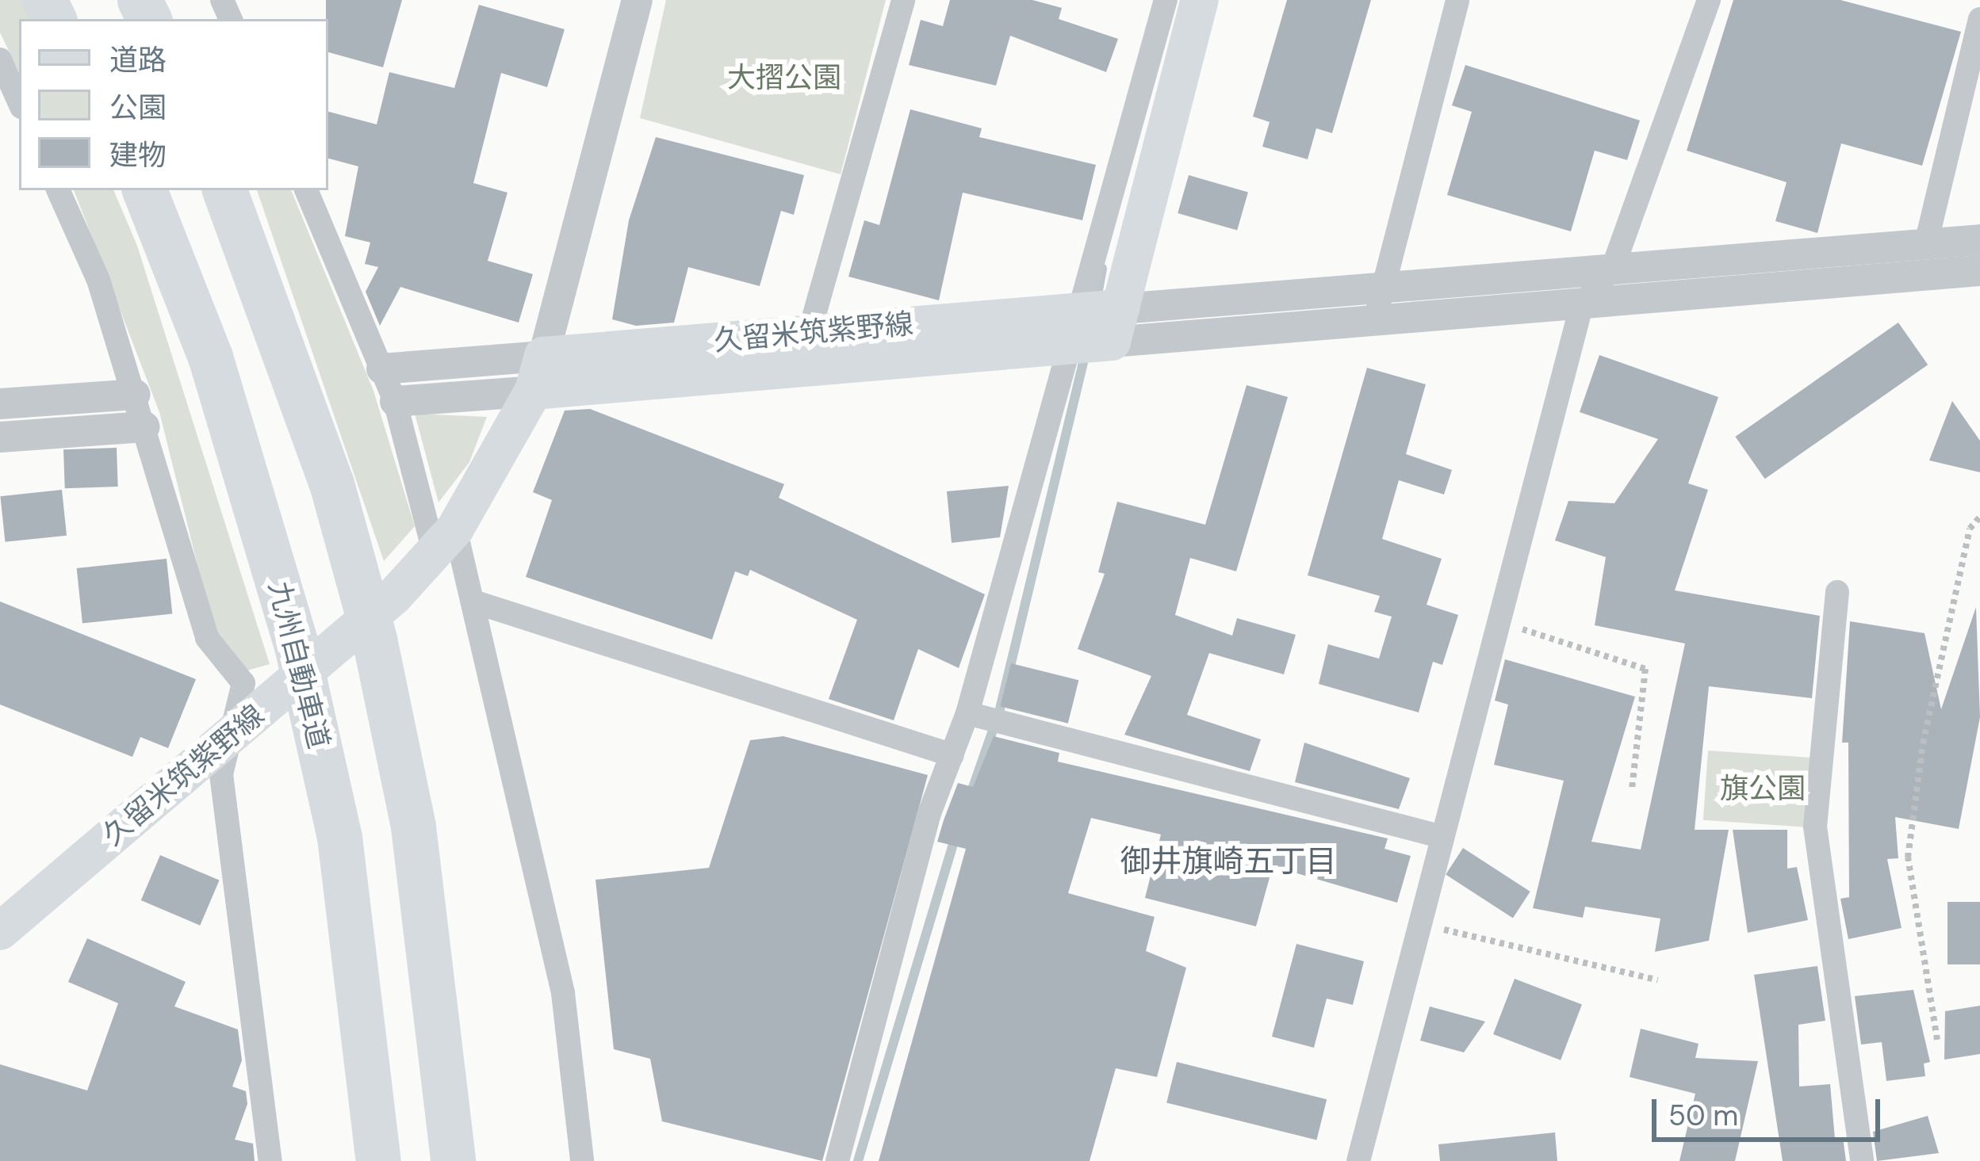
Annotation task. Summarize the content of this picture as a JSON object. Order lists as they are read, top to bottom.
{
  "streets": {
    "highway": ["九州自動車道"],
    "main road": ["久留米筑紫野線"]
  },
  "districts": ["御井旗崎五丁目"],
  "parks": ["大摺公園", "旗公園"],
  "legend": ["道路", "公園", "建物"],
  "scale_bar": "50 m"
}
